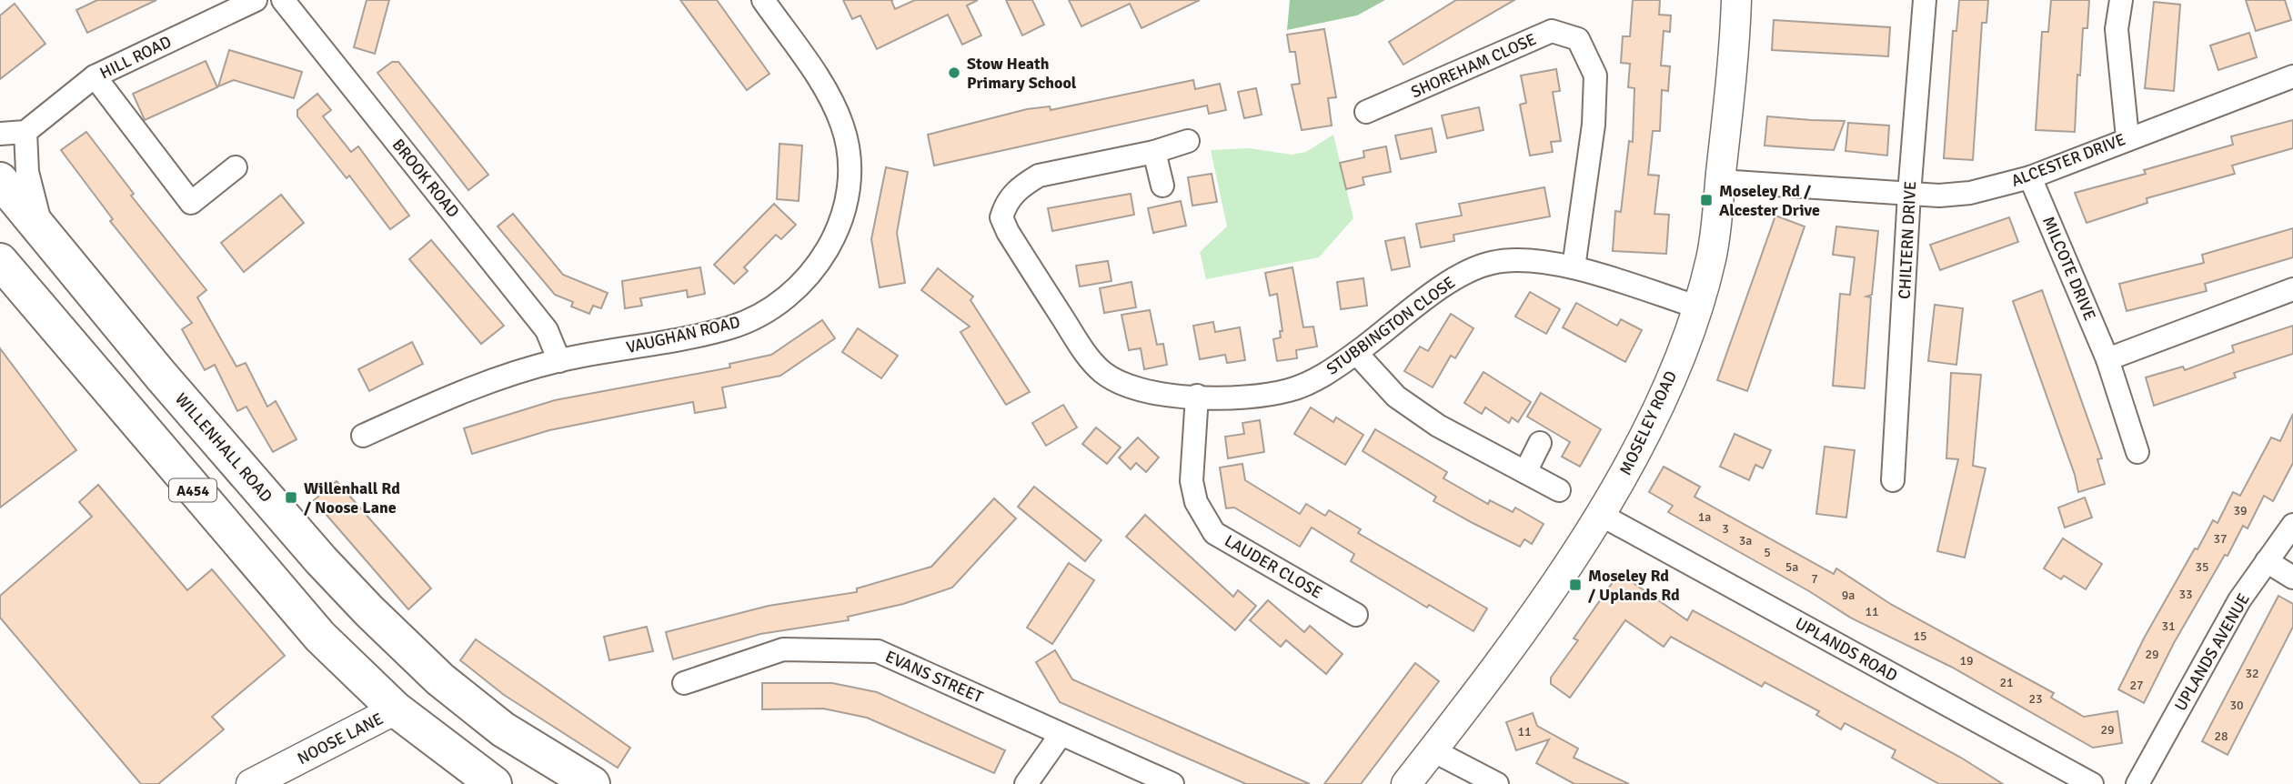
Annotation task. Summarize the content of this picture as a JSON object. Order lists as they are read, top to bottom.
{
  "streets": {
    "highway": ["WILLENHALL ROAD", "A454"],
    "street": [
      "HILL ROAD",
      "SHOREHAM CLOSE",
      "ALCESTER DRIVE",
      "BROOK ROAD",
      "CHILTERN DRIVE",
      "MILCOTE DRIVE",
      "STUBBINGTON CLOSE",
      "VAUGHAN ROAD",
      "MOSELEY ROAD",
      "LAUDER CLOSE",
      "UPLANDS ROAD",
      "UPLANDS AVENUE",
      "EVANS STREET",
      "NOOSE LANE"
    ]
  },
  "crossings": [
    ["SHOREHAM CLOSE", "STUBBINGTON CLOSE"],
    ["ALCESTER DRIVE", "CHILTERN DRIVE"],
    ["ALCESTER DRIVE", "MILCOTE DRIVE"],
    ["ALCESTER DRIVE", "MOSELEY ROAD"],
    ["BROOK ROAD", "VAUGHAN ROAD"],
    ["STUBBINGTON CLOSE", "MOSELEY ROAD"],
    ["STUBBINGTON CLOSE", "LAUDER CLOSE"],
    ["MOSELEY ROAD", "UPLANDS ROAD"],
    ["A454", "NOOSE LANE"]
  ],
  "places": {
    "other": ["Stow Heath Primary School"],
    "transit": ["Moseley Rd / Alcester Drive", "Willenhall Rd / Noose Lane", "Moseley Rd / Uplands Rd"]
  },
  "house_numbers": [
    "39",
    "1a",
    "3",
    "37",
    "3a",
    "5",
    "5a",
    "35",
    "7",
    "33",
    "9a",
    "11",
    "31",
    "15",
    "29",
    "19",
    "32",
    "21",
    "27",
    "23",
    "30",
    "29",
    "11",
    "28"
  ]
}
